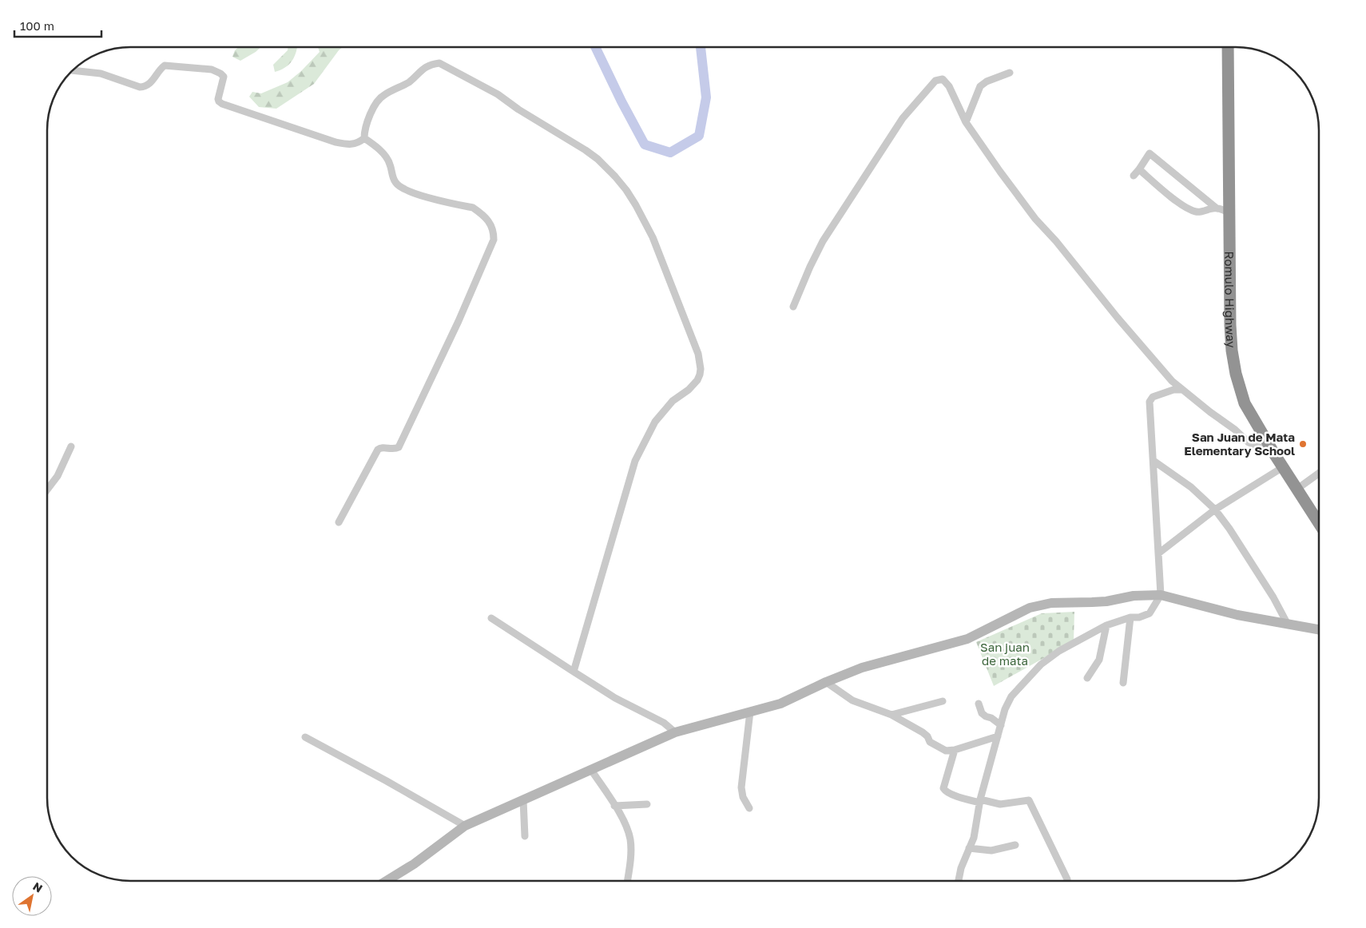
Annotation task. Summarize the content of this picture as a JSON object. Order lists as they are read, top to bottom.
{
  "streets": {
    "highway": ["Romulo Highway"]
  },
  "parks": ["San juan de mata"],
  "places": ["San Juan de Mata Elementary School"],
  "scale_bar": "100 m",
  "north": "top right"
}
